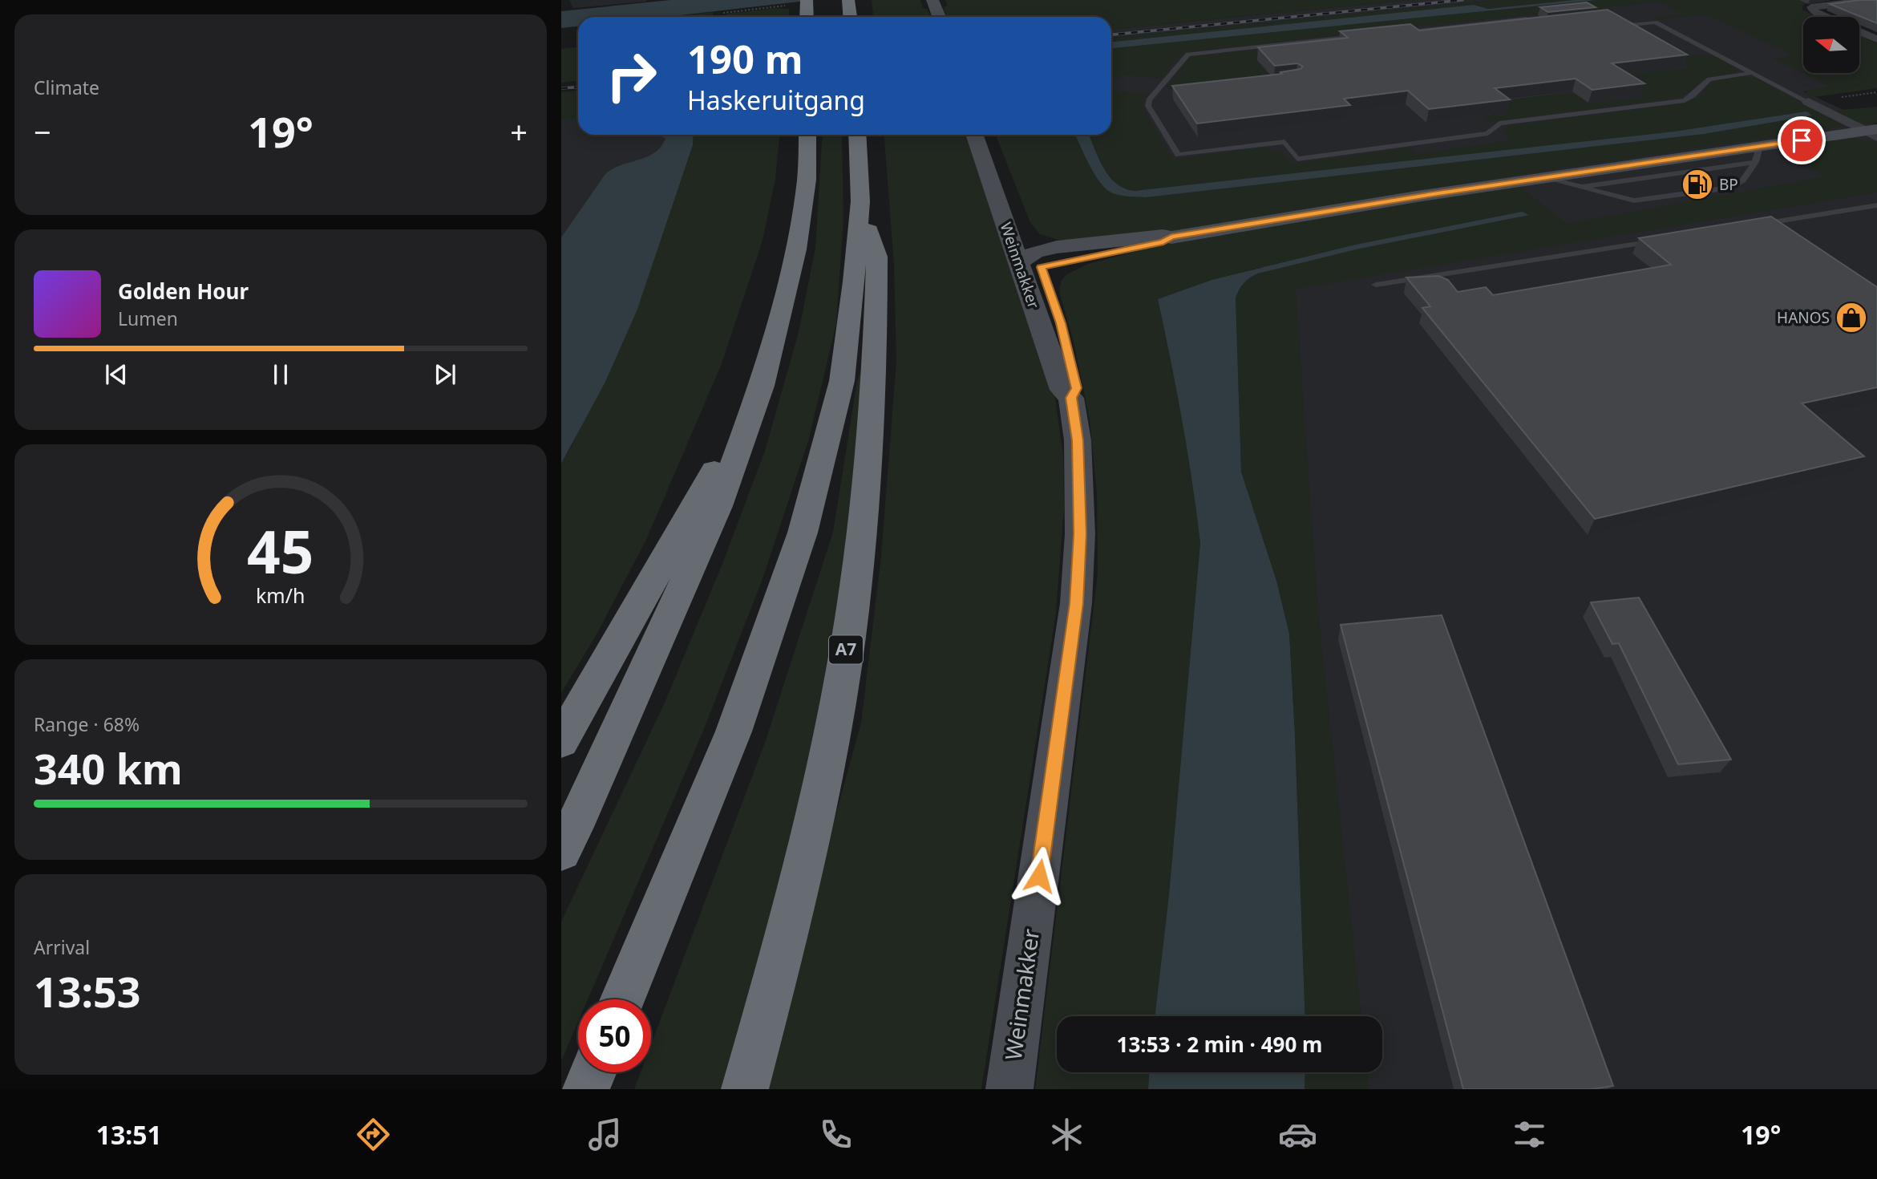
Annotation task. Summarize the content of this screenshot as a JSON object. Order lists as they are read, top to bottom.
{
  "streets": {
    "highway": ["A7"],
    "main road": ["Weinmakker"]
  },
  "places": {
    "fuel station": ["BP"],
    "shop": ["HANOS"]
  },
  "north": "left",
  "page": {
    "tile": [
      "Climate",
      ["Range · 68%", "340 km"],
      ["Arrival", "13:53"]
    ],
    "turn": ["190 m", "Haskeruitgang"],
    "heat": ["−", "19°", "+"],
    "song": ["Golden Hour", "Lumen"],
    "limit": "50",
    "trip": "13:53 · 2 min · 490 m",
    "tabs": ["13:51", "19°"],
    "gauge": ["45", "km/h"]
  }
}
